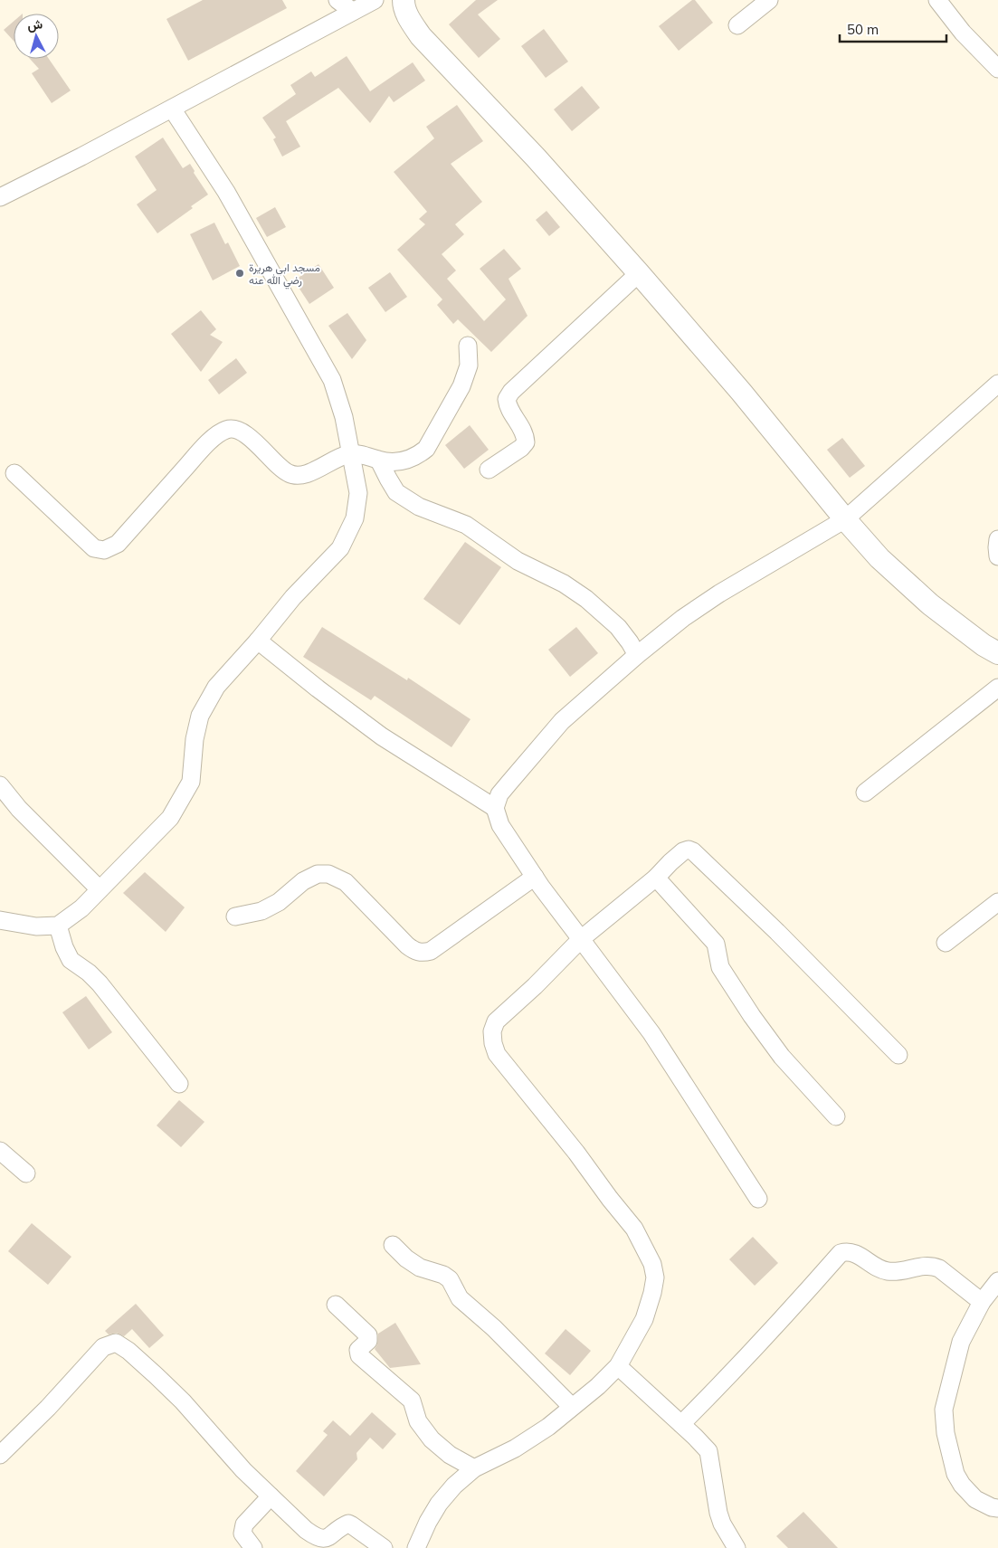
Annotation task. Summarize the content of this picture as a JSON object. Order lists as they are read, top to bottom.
{
  "places": ["مسجد ابي هريرة رضي الله عنه"],
  "scale_bar": "50 m",
  "north": "top"
}
